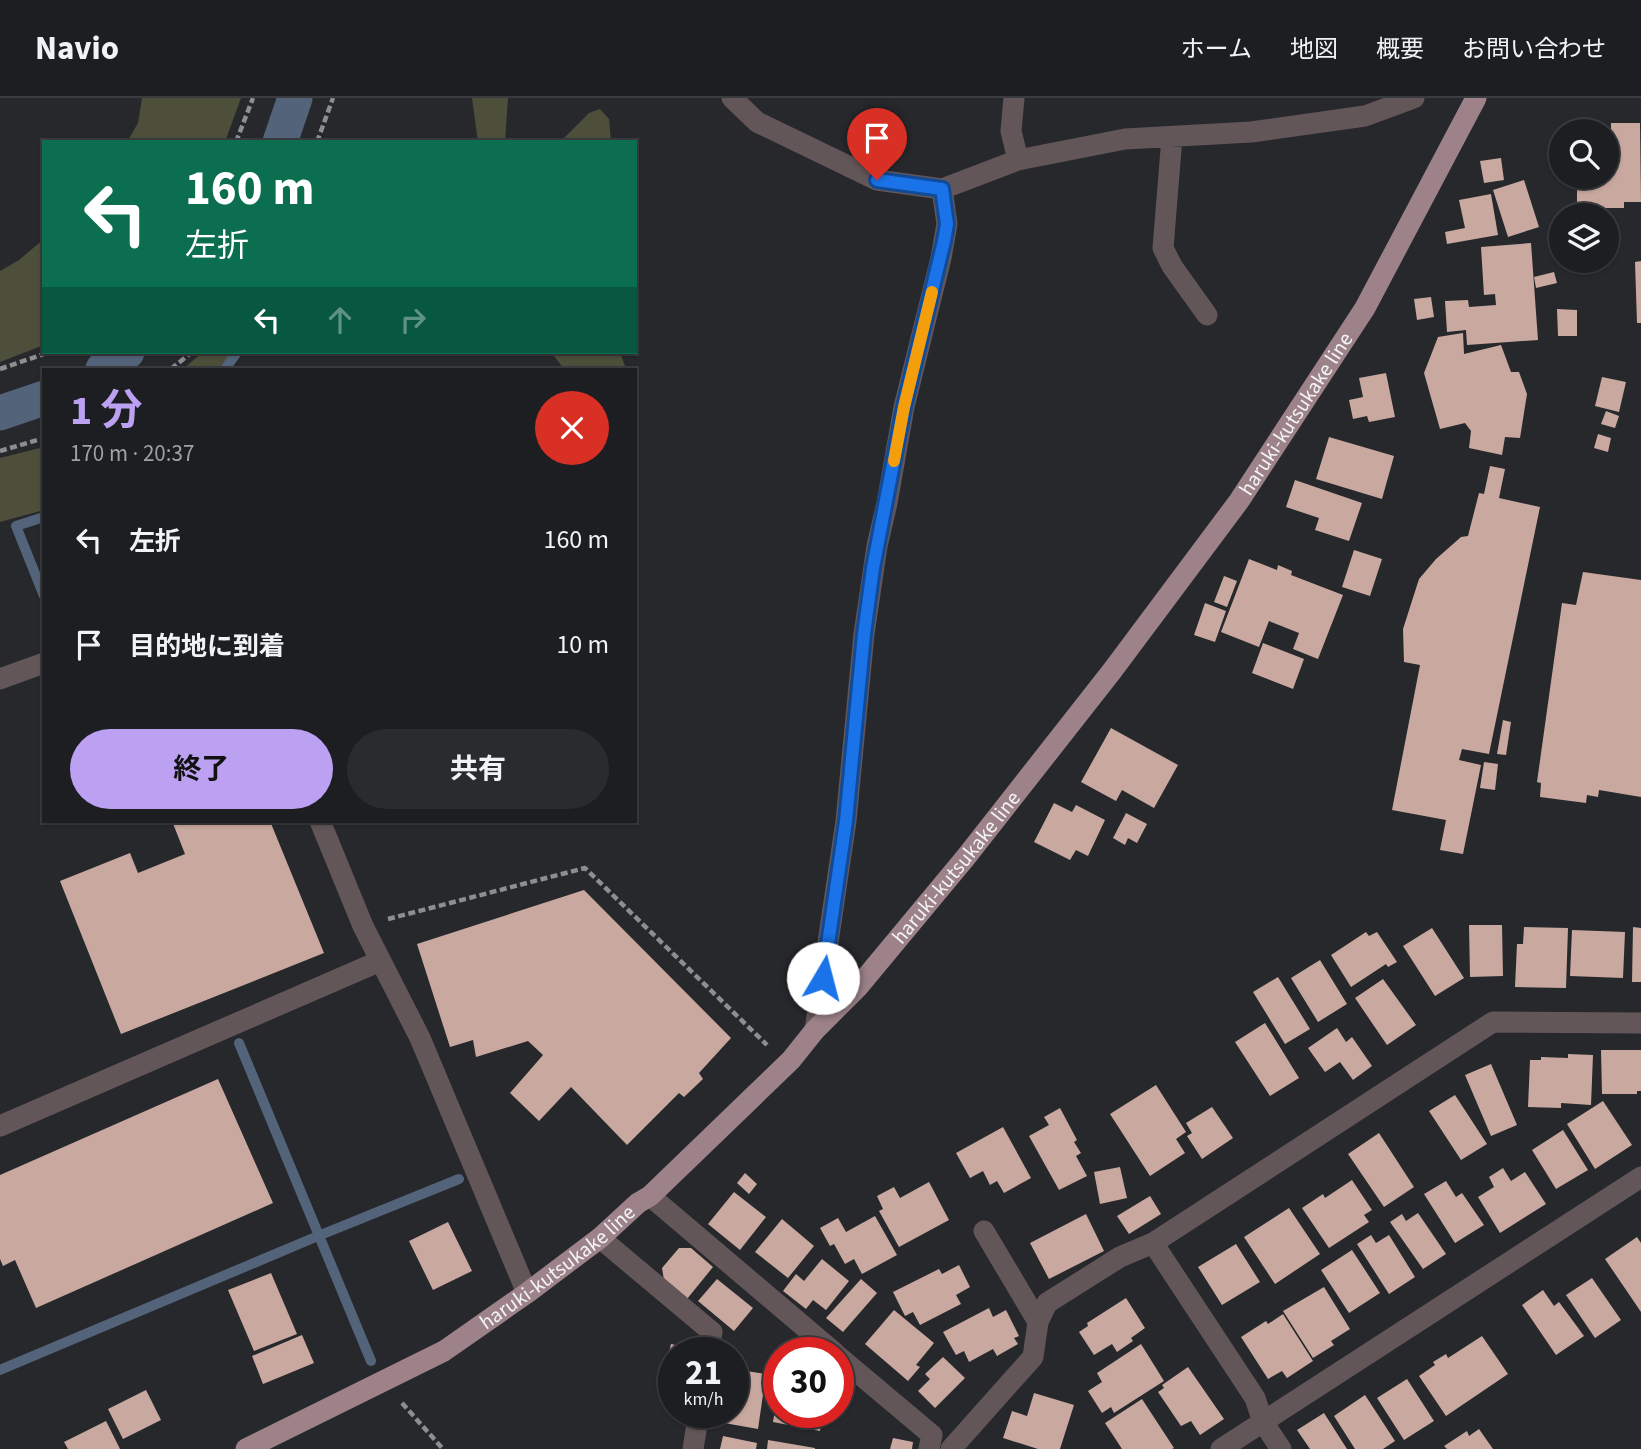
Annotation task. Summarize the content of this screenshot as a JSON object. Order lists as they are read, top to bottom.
{
  "streets": {
    "main road": ["haruki-kutsukake line"]
  },
  "page": {
    "header": "Navio",
    "nav": [
      "ホーム",
      "地図",
      "概要",
      "お問い合わせ"
    ],
    "turn": ["160 m", "左折"],
    "heading": ["1 分", "170 m · 20:37"],
    "list": [
      {
        "name": "左折",
        "value": "160 m"
      },
      {
        "name": "目的地に到着",
        "value": "10 m"
      }
    ],
    "buttons": ["終了", "共有"],
    "speed": "21 km/h",
    "limit": "30"
  }
}
